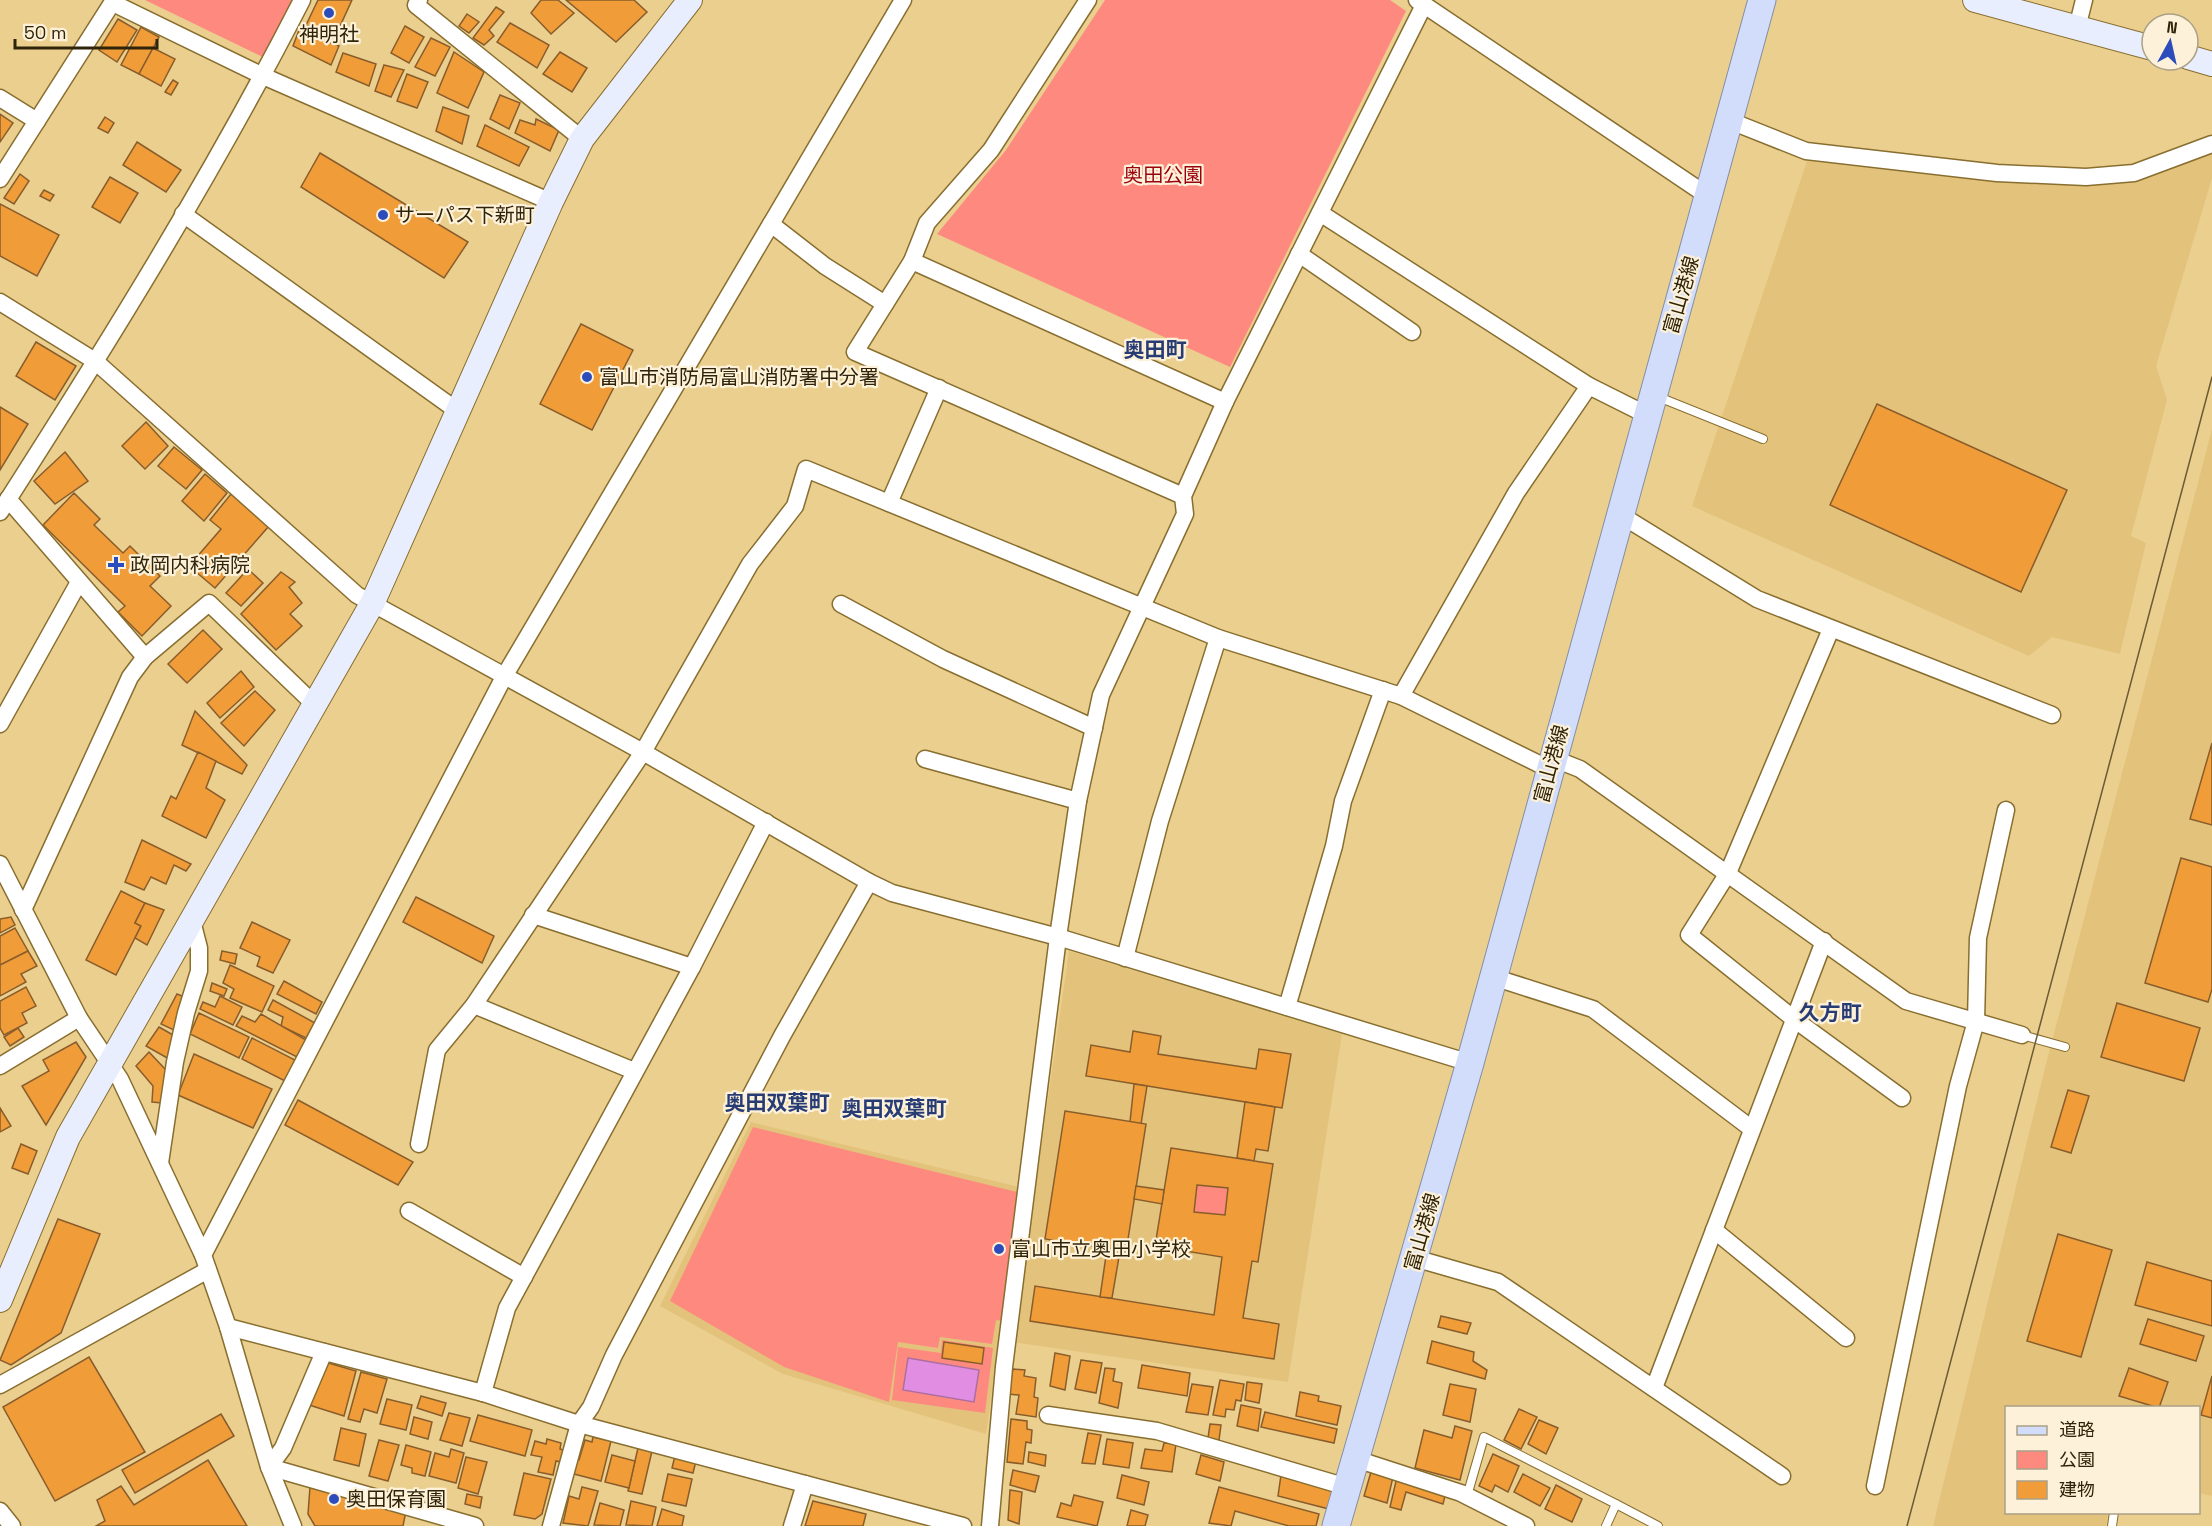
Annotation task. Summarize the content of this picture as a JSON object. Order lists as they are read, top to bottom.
{
  "streets": {
    "main road": ["富山港線"]
  },
  "districts": [
    "奥田町",
    "久方町",
    "奥田双葉町",
    "奥田双葉町"
  ],
  "parks": ["奥田公園"],
  "places": {
    "other": [
      "神明社",
      "サーパス下新町",
      "富山市消防局富山消防署中分署",
      "富山市立奥田小学校",
      "奥田保育園"
    ],
    "health": ["政岡内科病院"]
  },
  "legend": ["道路", "公園", "建物"],
  "scale_bar": "50 m",
  "north": "top"
}
